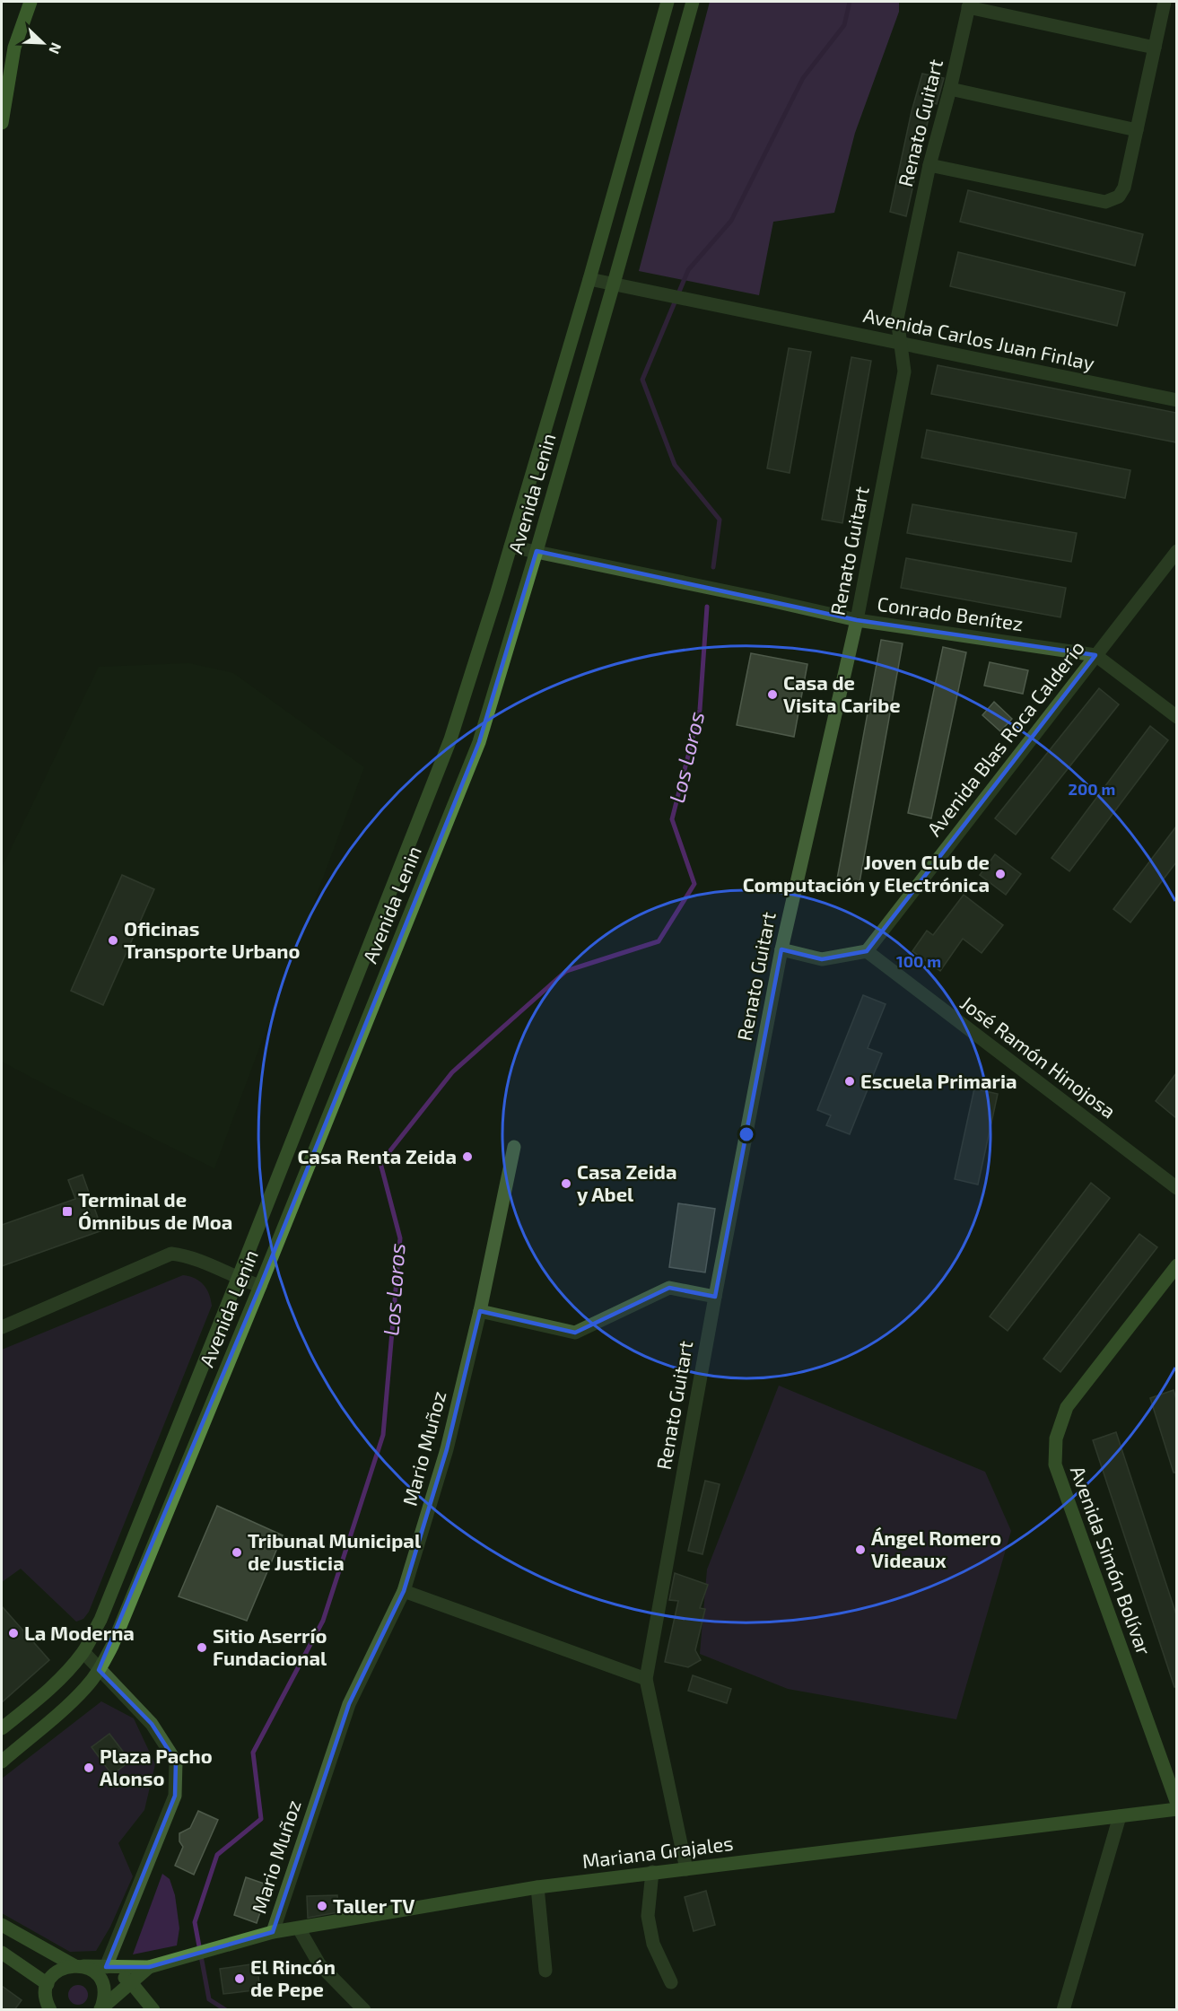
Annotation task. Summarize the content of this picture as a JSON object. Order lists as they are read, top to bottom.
{
  "streets": {
    "main road": ["Avenida Lenin", "Avenida Simón Bolívar", "Mariana Grajales"],
    "street": [
      "Renato Guitart",
      "Avenida Carlos Juan Finlay",
      "Conrado Benítez",
      "Avenida Blas Roca Calderío",
      "José Ramón Hinojosa",
      "Mario Muñoz"
    ]
  },
  "crossings": [
    ["Renato Guitart", "Avenida Carlos Juan Finlay"],
    ["Renato Guitart", "Conrado Benítez"],
    ["Renato Guitart", "Mariana Grajales"],
    ["Avenida Carlos Juan Finlay", "Avenida Lenin"],
    ["Avenida Lenin", "Conrado Benítez"],
    ["Conrado Benítez", "Avenida Blas Roca Calderío"],
    ["Avenida Blas Roca Calderío", "José Ramón Hinojosa"],
    ["Mario Muñoz", "Mariana Grajales"]
  ],
  "water": ["Los Loros"],
  "places": {
    "other": [
      "Casa de Visita Caribe",
      "Joven Club de Computación y Electrónica",
      "Oficinas Transporte Urbano",
      "Escuela Primaria",
      "Casa Renta Zeida",
      "Casa Zeida y Abel",
      "Ángel Romero Videaux",
      "Tribunal Municipal de Justicia",
      "La Moderna",
      "Sitio Aserrío Fundacional",
      "Plaza Pacho Alonso",
      "Taller TV",
      "El Rincón de Pepe"
    ],
    "transit": ["Terminal de Ómnibus de Moa"]
  },
  "north": "bottom right",
  "rings": ["200 m", "100 m"]
}
